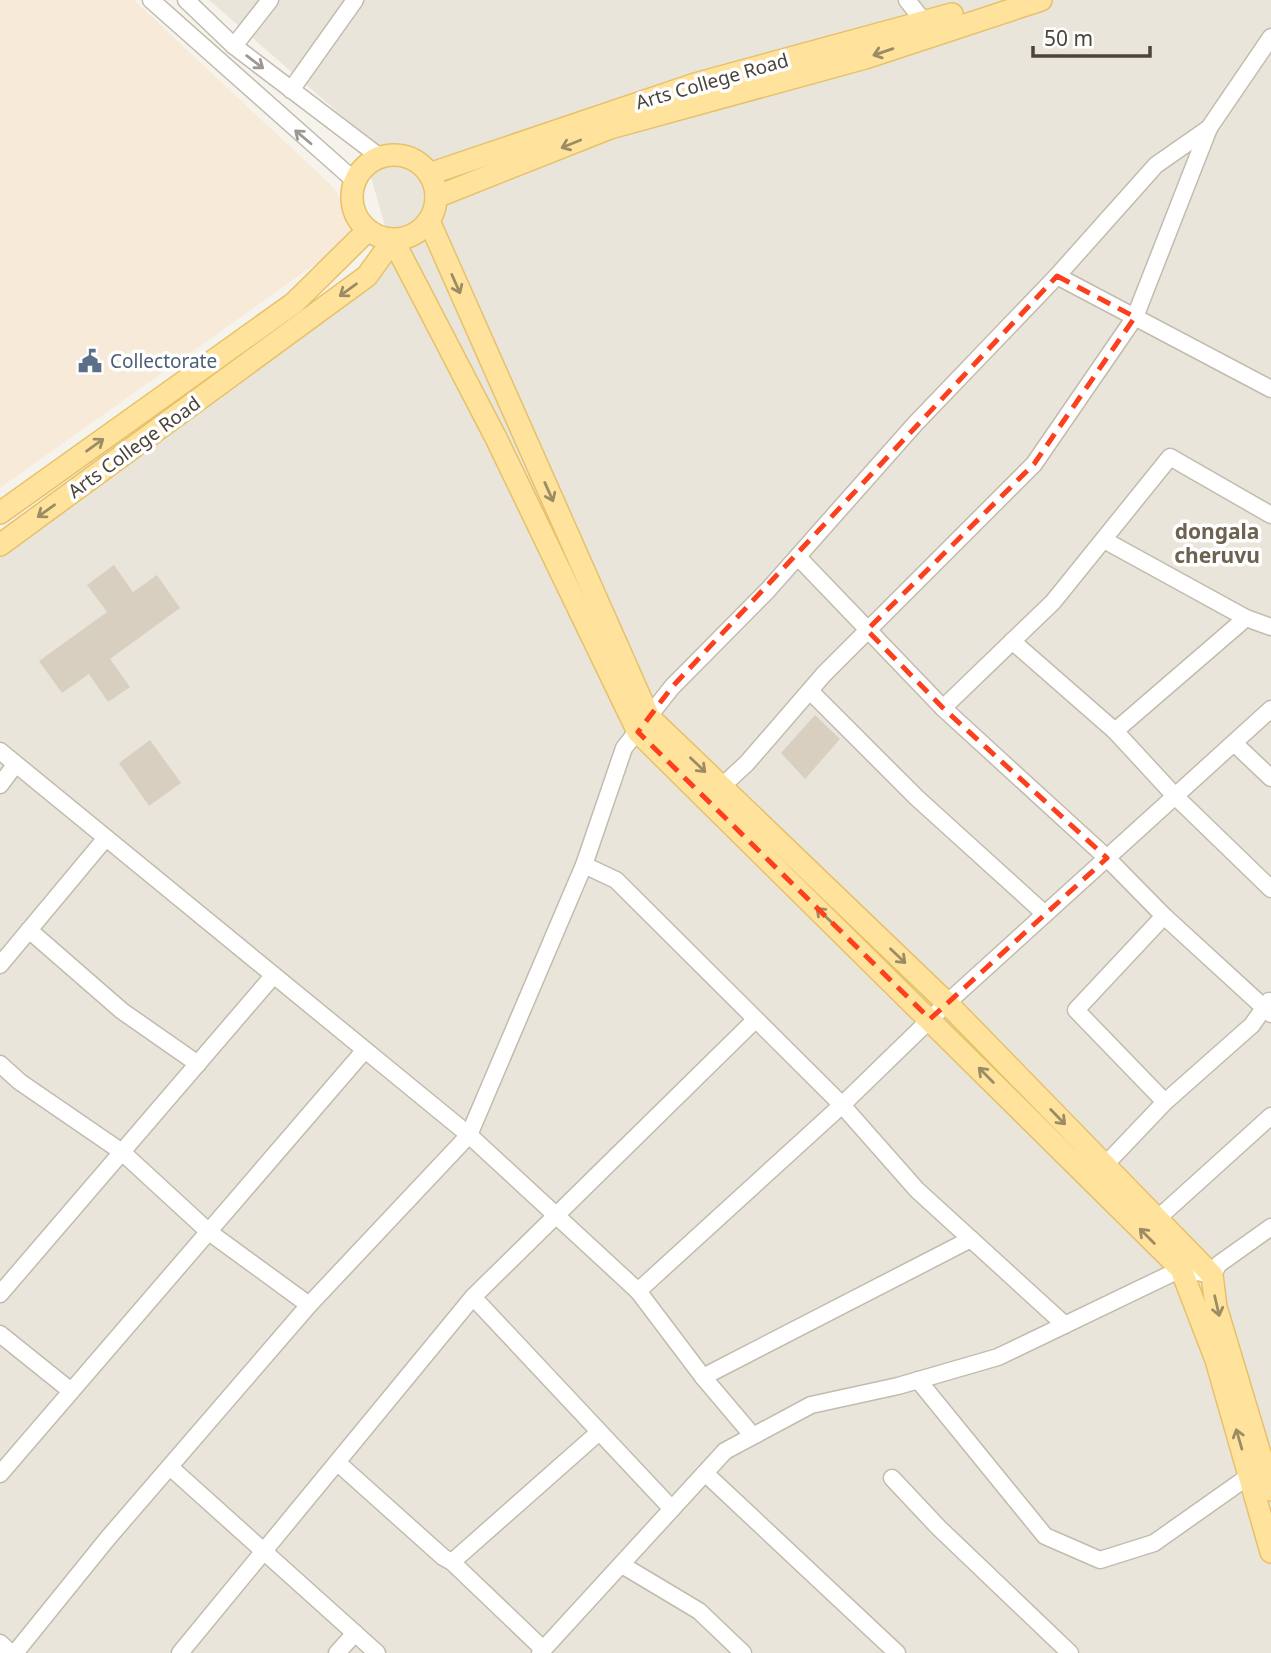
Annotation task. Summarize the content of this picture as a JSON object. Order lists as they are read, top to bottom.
{
  "streets": {
    "main road": ["Arts College Road"]
  },
  "districts": ["dongala cheruvu"],
  "places": {
    "public building": ["Collectorate"]
  },
  "scale_bar": "50 m"
}
